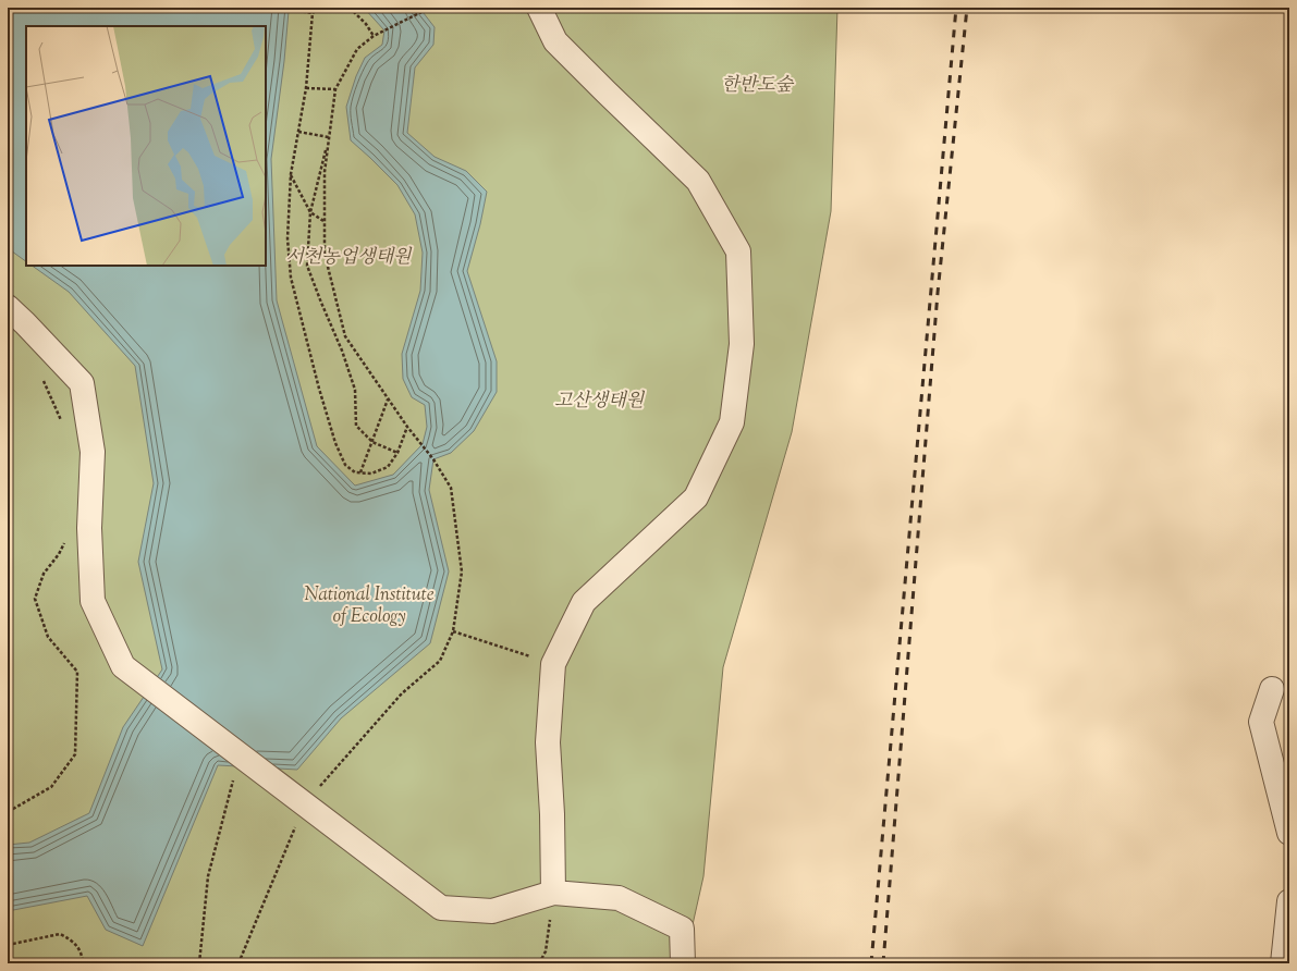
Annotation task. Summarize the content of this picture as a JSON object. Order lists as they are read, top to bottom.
{
  "parks": [
    "한반도숲",
    "서천농업생태원",
    "고산생태원",
    "National Institute of Ecology"
  ]
}
